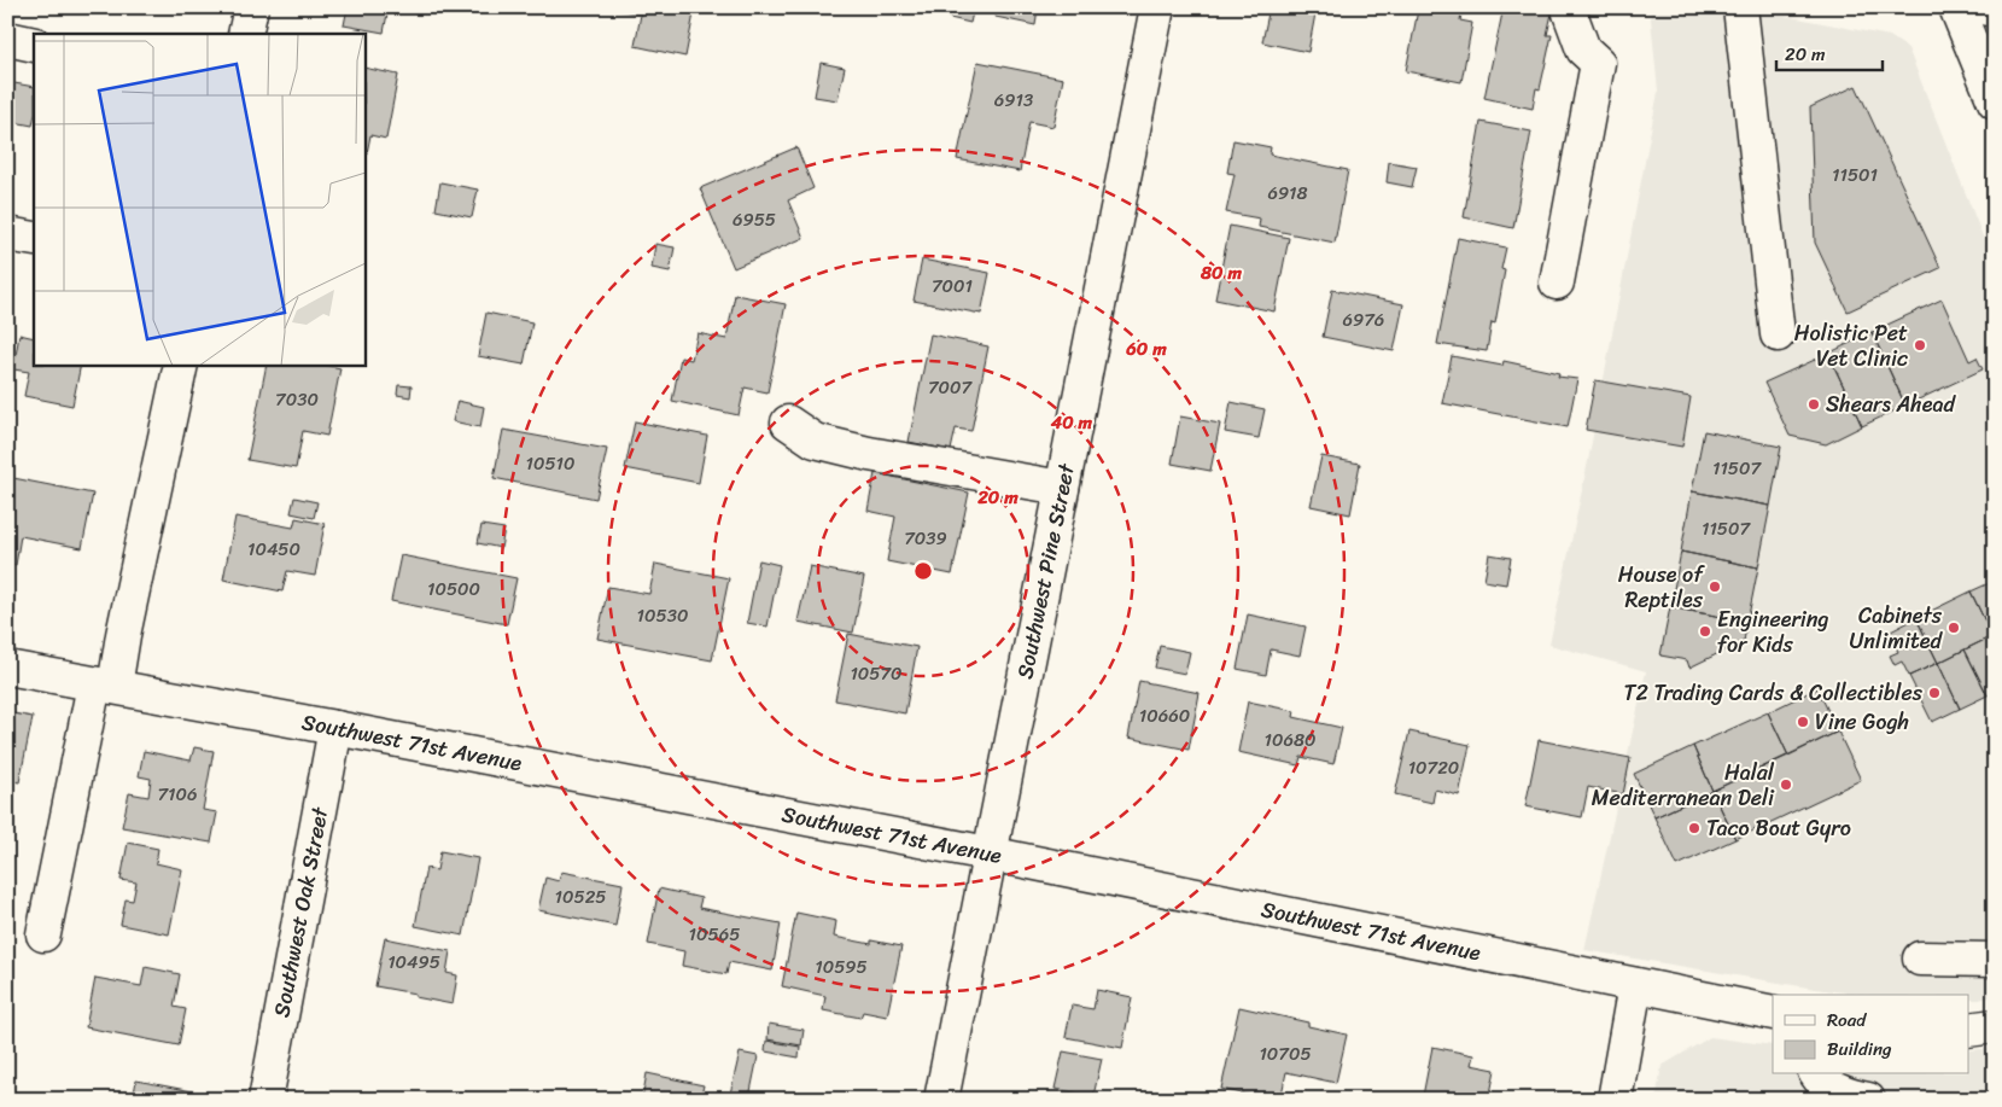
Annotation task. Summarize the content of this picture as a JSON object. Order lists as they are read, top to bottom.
{
  "streets": {
    "main road": ["Southwest Pine Street", "Southwest 71st Avenue", "Southwest Oak Street"]
  },
  "crossings": [
    ["Southwest Pine Street", "Southwest 71st Avenue"],
    ["Southwest 71st Avenue", "Southwest Oak Street"]
  ],
  "places": [
    "Holistic Pet Vet Clinic",
    "Shears Ahead",
    "House of Reptiles",
    "Cabinets Unlimited",
    "Engineering for Kids",
    "T2 Trading Cards & Collectibles",
    "Vine Gogh",
    "Halal Mediterranean Deli",
    "Taco Bout Gyro"
  ],
  "house_numbers": [
    "6913",
    "11501",
    "6918",
    "6955",
    "7001",
    "6976",
    "7007",
    "7030",
    "10510",
    "11507",
    "11507",
    "7039",
    "10450",
    "10500",
    "10530",
    "10570",
    "10660",
    "10680",
    "10720",
    "7106",
    "10525",
    "10565",
    "10495",
    "10595",
    "10705"
  ],
  "legend": ["Road", "Building"],
  "scale_bar": "20 m",
  "rings": [
    "80 m",
    "60 m",
    "40 m",
    "20 m"
  ]
}
